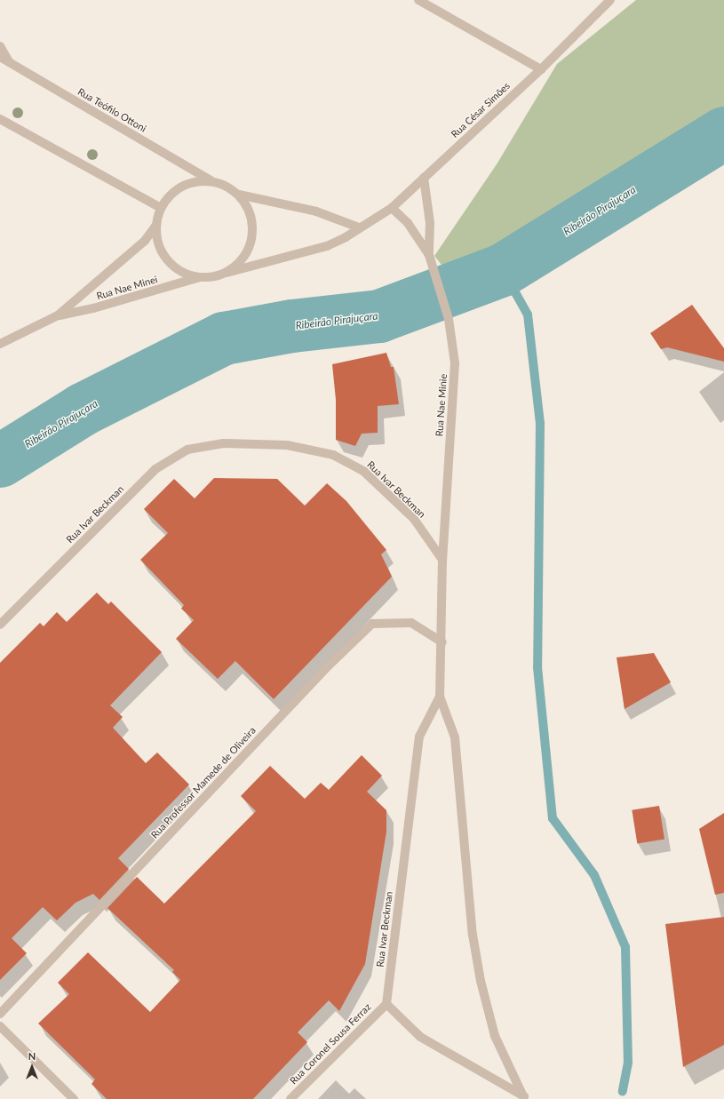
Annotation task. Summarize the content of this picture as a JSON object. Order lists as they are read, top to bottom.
{
  "streets": {
    "street": [
      "Rua Teófilo Ottoni",
      "Rua César Simões",
      "Rua Nae Minei",
      "Rua Nae Minie",
      "Rua Ivar Beckman",
      "Rua Professor Mamede de Oliveira",
      "Rua Coronel Sousa Ferraz"
    ]
  },
  "crossings": [
    ["Rua Teófilo Ottoni", "Rua César Simões"],
    ["Rua Teófilo Ottoni", "Rua Nae Minei"],
    ["Rua César Simões", "Rua Nae Minei"],
    ["Rua César Simões", "Rua Nae Minie"],
    ["Rua Nae Minie", "Rua Ivar Beckman"],
    ["Rua Ivar Beckman", "Rua Professor Mamede de Oliveira"],
    ["Rua Ivar Beckman", "Rua Coronel Sousa Ferraz"]
  ],
  "water": ["Ribeirão Pirajuçara"],
  "north": "top"
}
